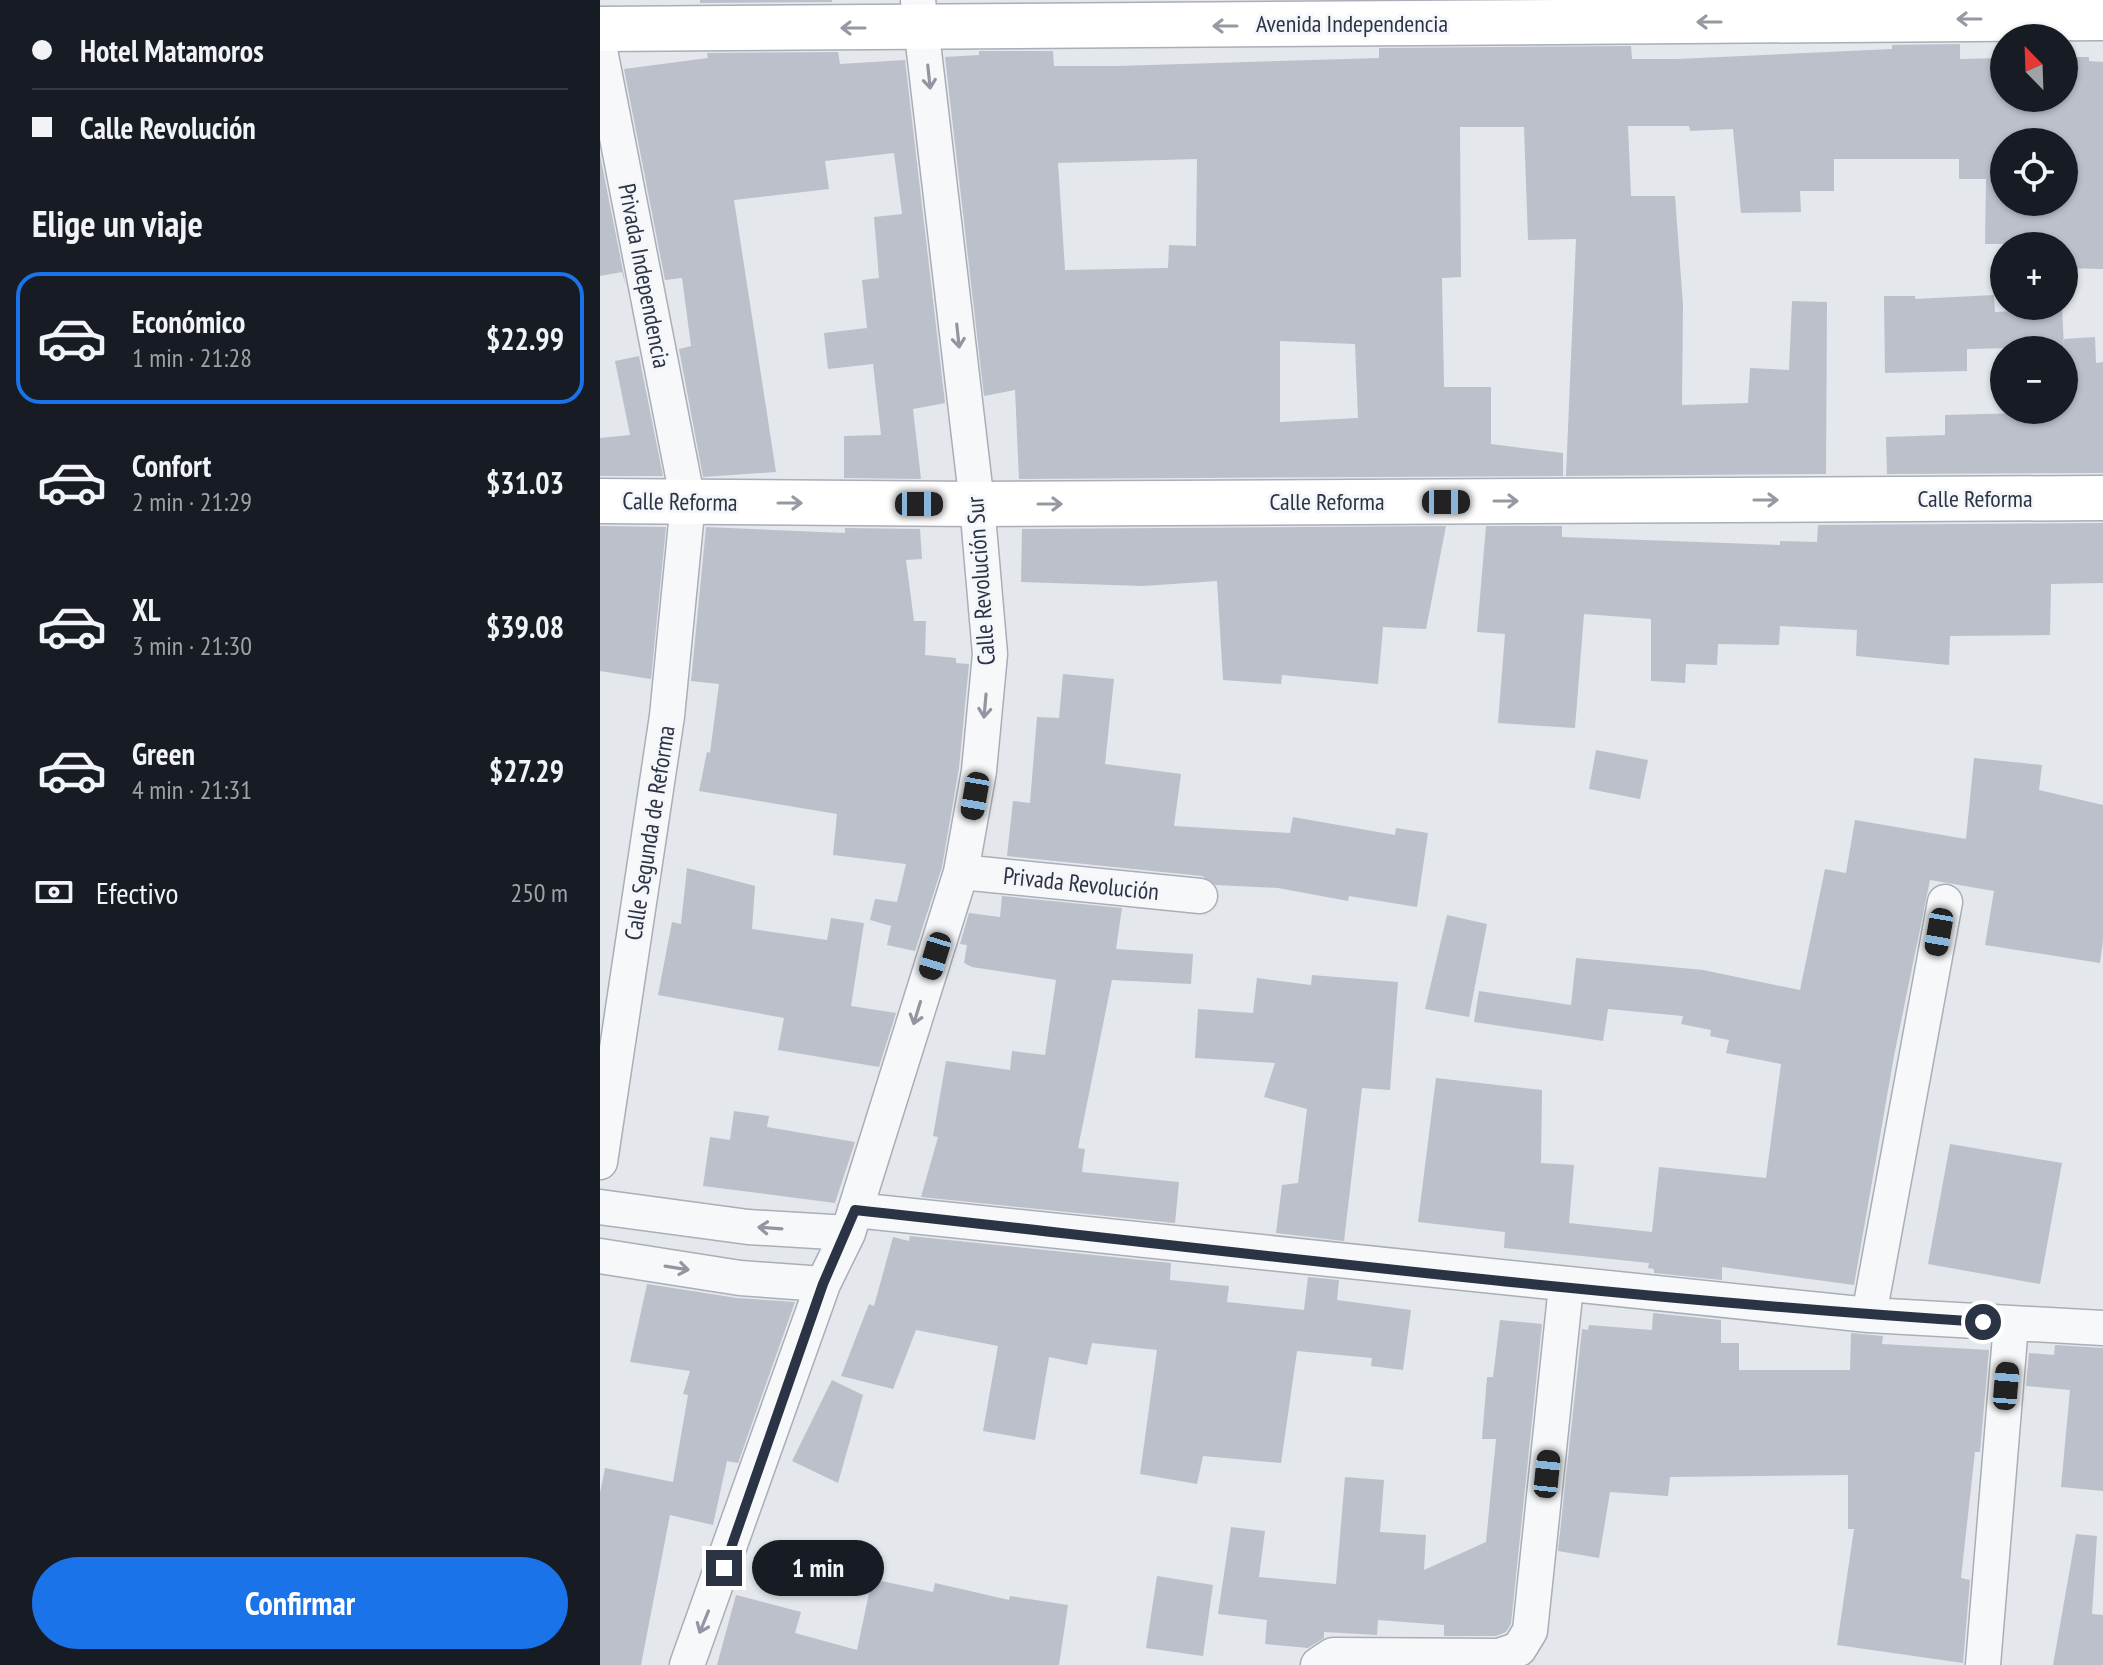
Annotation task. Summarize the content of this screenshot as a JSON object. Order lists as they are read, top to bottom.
{
  "streets": {
    "street": [
      "Avenida Independencia",
      "Privada Independencia",
      "Calle Reforma",
      "Calle Revolución Sur",
      "Calle Segunda de Reforma",
      "Privada Revolución"
    ]
  },
  "crossings": [
    ["Avenida Independencia", "Calle Revolución Sur"],
    ["Privada Independencia", "Calle Reforma"],
    ["Privada Independencia", "Calle Segunda de Reforma"],
    ["Calle Reforma", "Calle Revolución Sur"],
    ["Calle Reforma", "Calle Segunda de Reforma"],
    ["Calle Revolución Sur", "Privada Revolución"]
  ],
  "one_way": ["Avenida Independencia", "Calle Reforma", "Calle Revolución Sur"],
  "north": "top left",
  "page": {
    "banner": ["Hotel Matamoros", "Calle Revolución"],
    "map_buttons": ["+", "−"],
    "heading": "Elige un viaje",
    "list": [
      {
        "name": "Económico",
        "note": "1 min · 21:28",
        "value": "$22.99"
      },
      {
        "name": "Confort",
        "note": "2 min · 21:29",
        "value": "$31.03"
      },
      {
        "name": "XL",
        "note": "3 min · 21:30",
        "value": "$39.08"
      },
      {
        "name": "Green",
        "note": "4 min · 21:31",
        "value": "$27.29"
      }
    ],
    "pay": ["Efectivo", "250 m"],
    "bubble": "1 min",
    "buttons": "Confirmar"
  }
}
